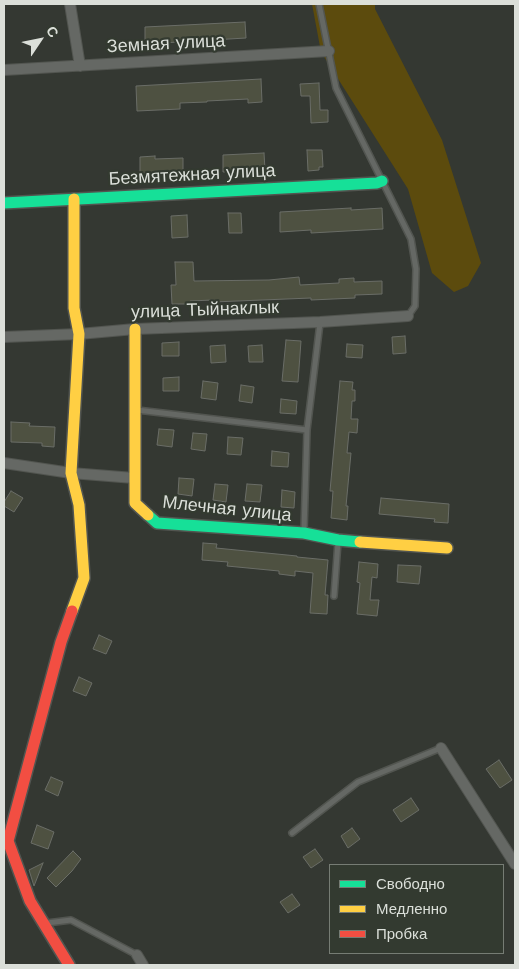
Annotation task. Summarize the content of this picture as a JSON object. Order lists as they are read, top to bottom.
{
  "streets": {
    "street": [
      "Земная улица",
      "Безмятежная улица",
      "улица Тыйнаклык",
      "Млечная улица"
    ]
  },
  "crossings": [
    ["улица Тыйнаклык", "Млечная улица"]
  ],
  "legend": ["Свободно", "Медленно", "Пробка"],
  "north": "top right"
}
